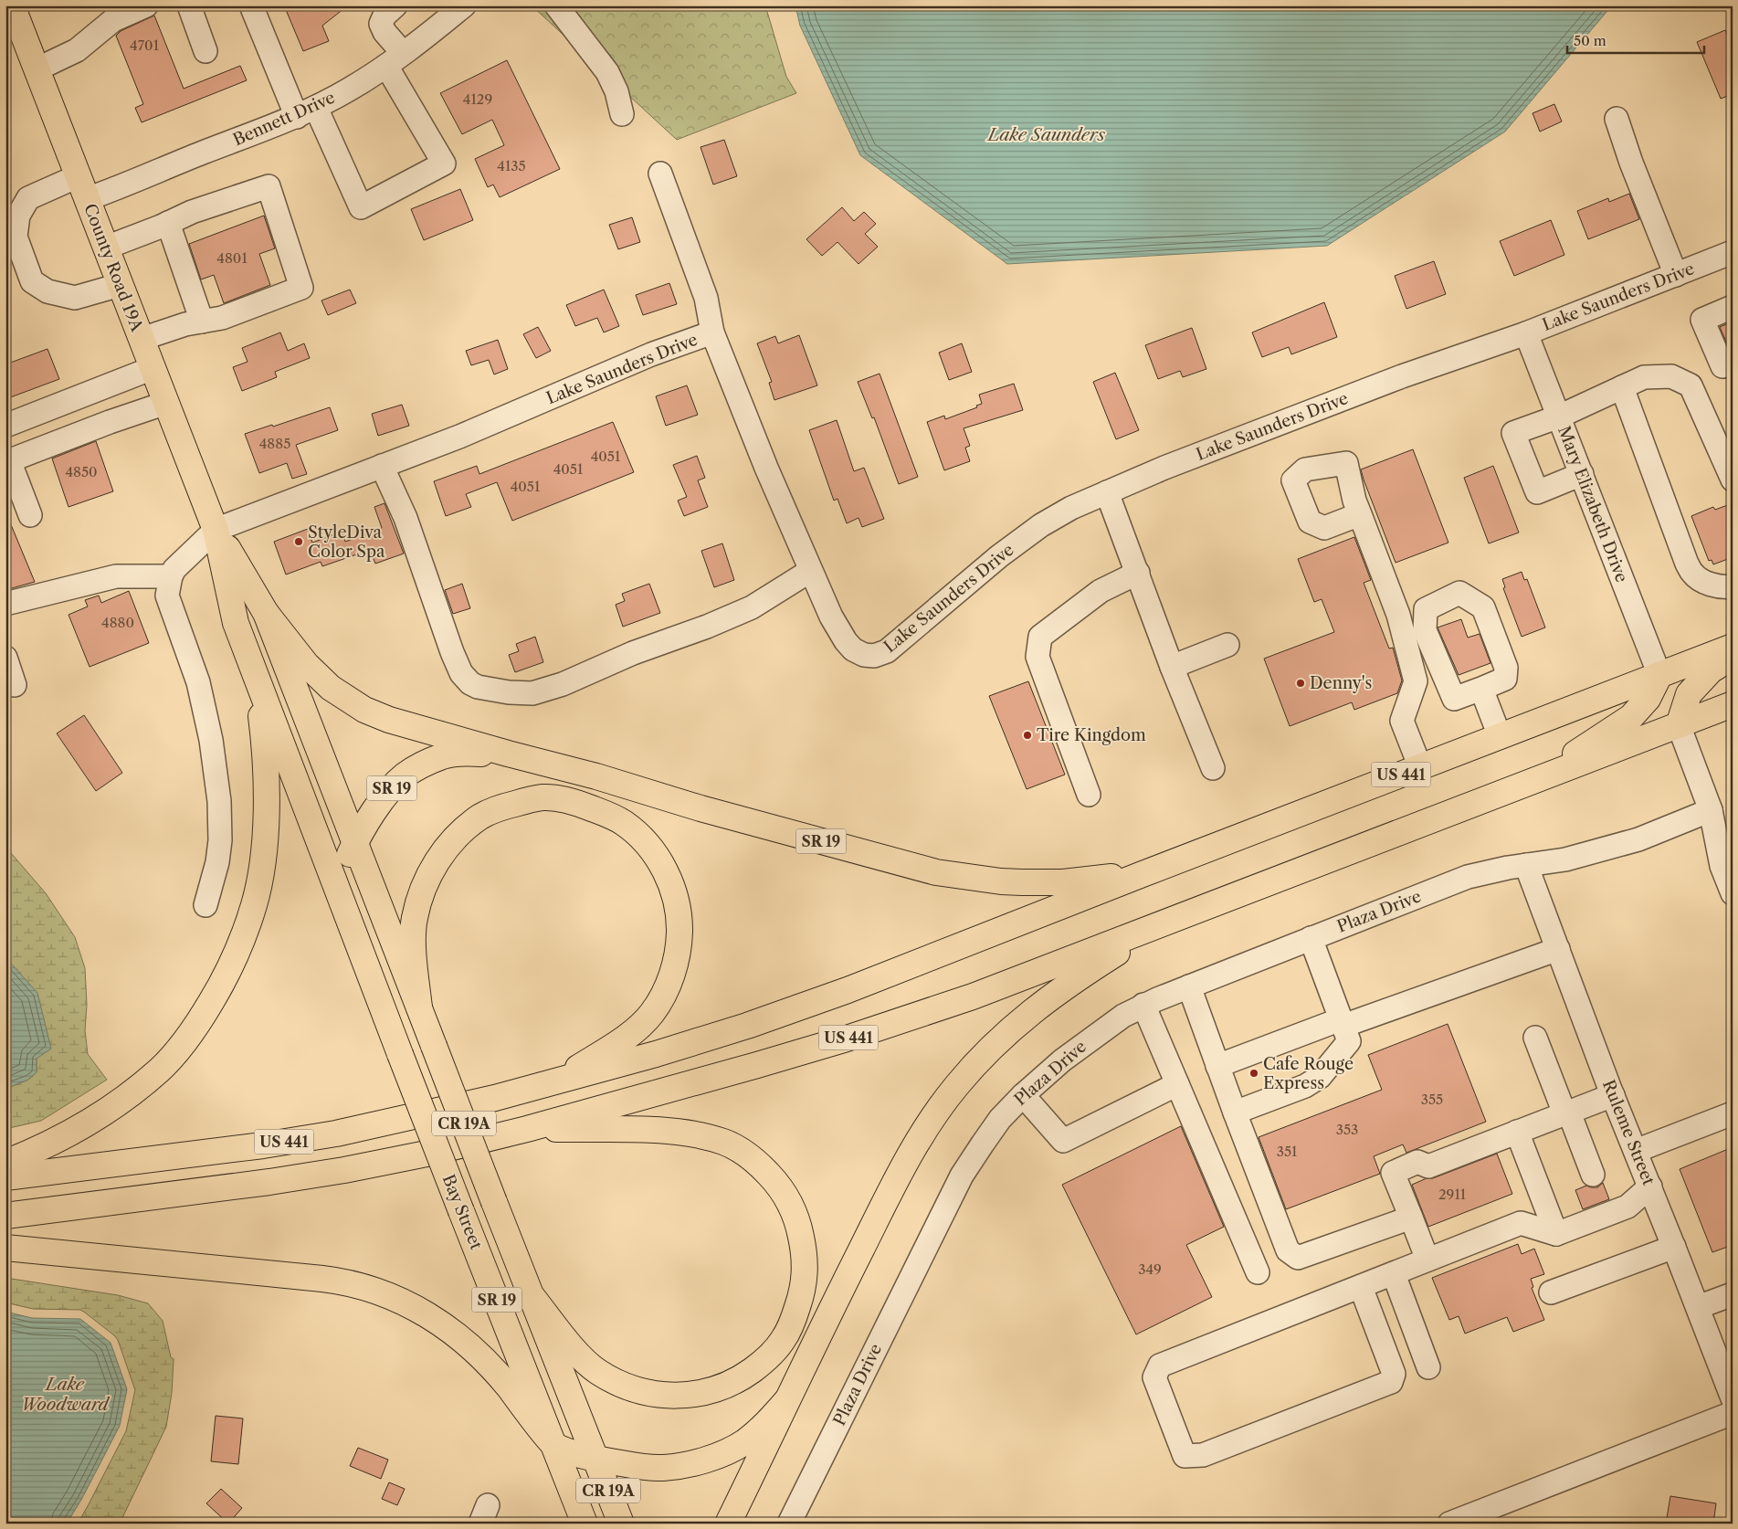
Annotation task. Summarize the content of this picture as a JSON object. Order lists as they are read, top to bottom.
{
  "streets": {
    "main road": [
      "County Road 19A",
      "US 441",
      "SR 19",
      "CR 19A",
      "Bay Street"
    ],
    "street": [
      "Bennett Drive",
      "Lake Saunders Drive",
      "Mary Elizabeth Drive",
      "Plaza Drive",
      "Ruleme Street"
    ]
  },
  "crossings": [
    ["Bennett Drive", "County Road 19A"],
    ["County Road 19A", "Lake Saunders Drive"],
    ["County Road 19A", "CR 19A"],
    ["Lake Saunders Drive", "Mary Elizabeth Drive"],
    ["Lake Saunders Drive", "CR 19A"],
    ["Mary Elizabeth Drive", "US 441"],
    ["US 441", "SR 19"],
    ["SR 19", "CR 19A"],
    ["SR 19", "Bay Street"],
    ["Plaza Drive", "Ruleme Street"],
    ["CR 19A", "Bay Street"]
  ],
  "water": ["Lake Saunders", "Lake Woodward"],
  "places": [
    "StyleDiva Color Spa",
    "Denny's",
    "Tire Kingdom",
    "Cafe Rouge Express"
  ],
  "house_numbers": [
    "4701",
    "4129",
    "4135",
    "4801",
    "4885",
    "4051",
    "4051",
    "4850",
    "4051",
    "4880",
    "355",
    "353",
    "351",
    "2911",
    "349"
  ],
  "scale_bar": "50 m"
}
